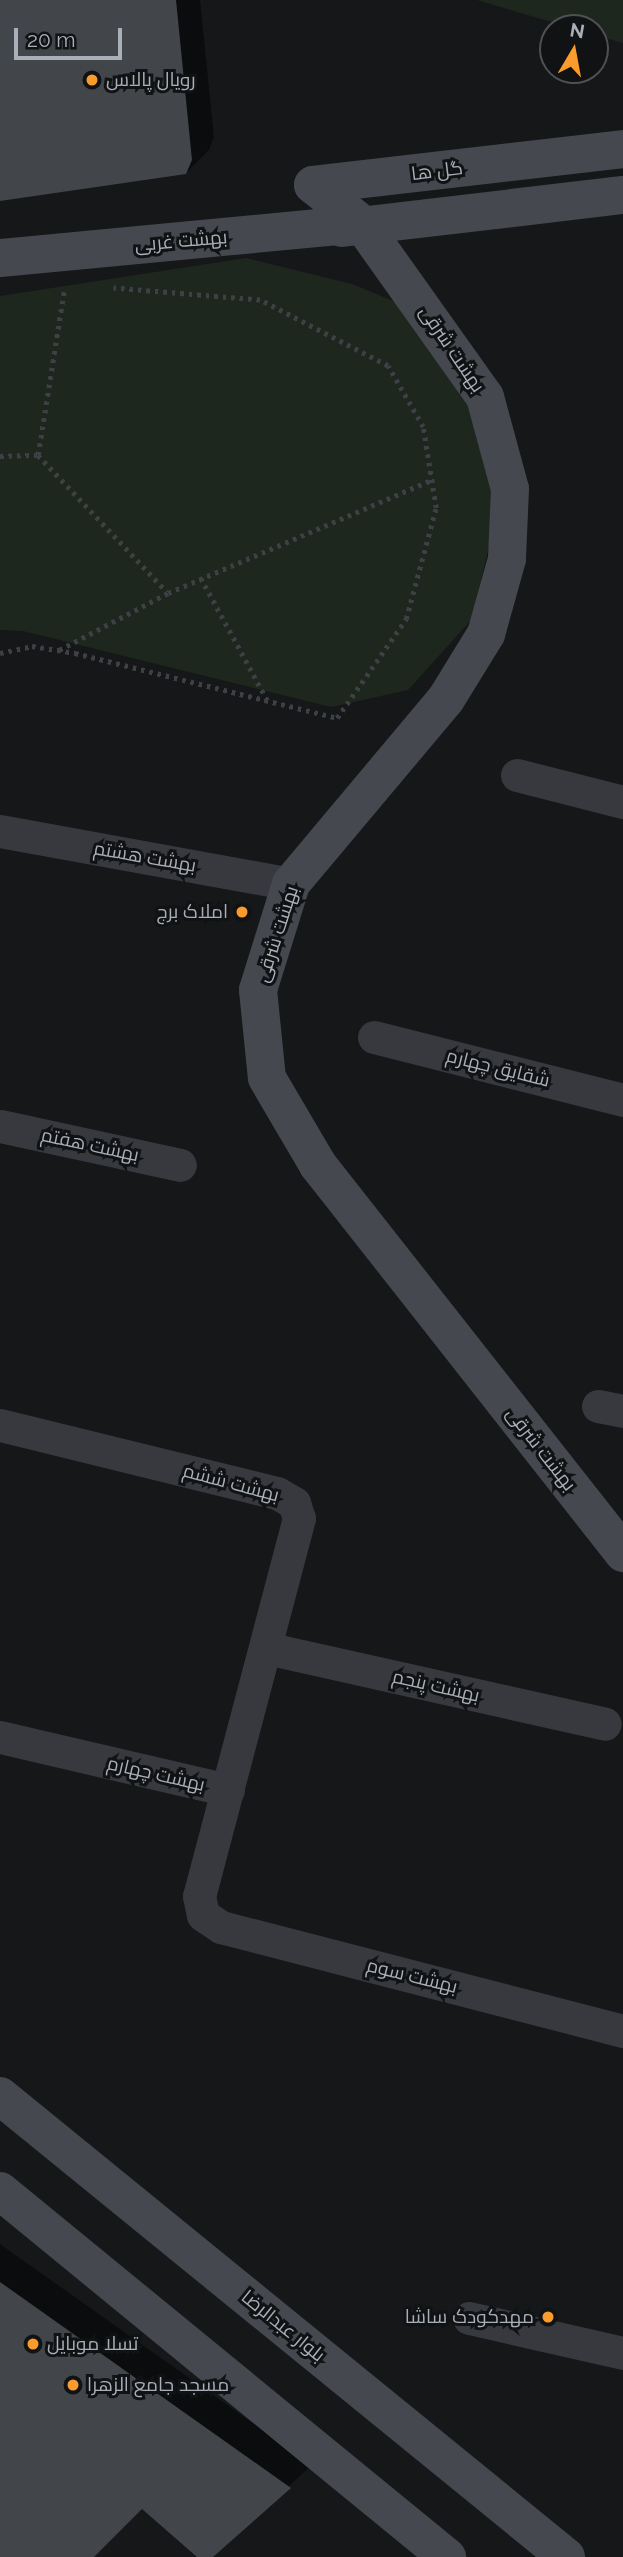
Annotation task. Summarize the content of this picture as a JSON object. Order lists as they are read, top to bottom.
{
  "streets": {
    "main road": [
      "گل ها",
      "بهشت غربی",
      "بهشت شرقی",
      "بلوار عبدالرضا"
    ],
    "street": [
      "بهشت هشتم",
      "شقایق چهارم",
      "بهشت هفتم",
      "بهشت ششم",
      "بهشت پنجم",
      "بهشت چهارم",
      "بهشت سوم"
    ]
  },
  "crossings": [
    ["گل ها", "بهشت غربی"],
    ["گل ها", "بهشت شرقی"],
    ["بهشت غربی", "بهشت شرقی"],
    ["بهشت شرقی", "بهشت هشتم"],
    ["بهشت ششم", "بهشت پنجم"],
    ["بهشت ششم", "بهشت چهارم"],
    ["بهشت چهارم", "بهشت سوم"]
  ],
  "places": [
    "رویال پالاس",
    "املاک برج",
    "مهدکودک ساشا",
    "تسلا موبایل",
    "مسجد جامع الزهرا"
  ],
  "scale_bar": "20 m",
  "north": "top"
}
